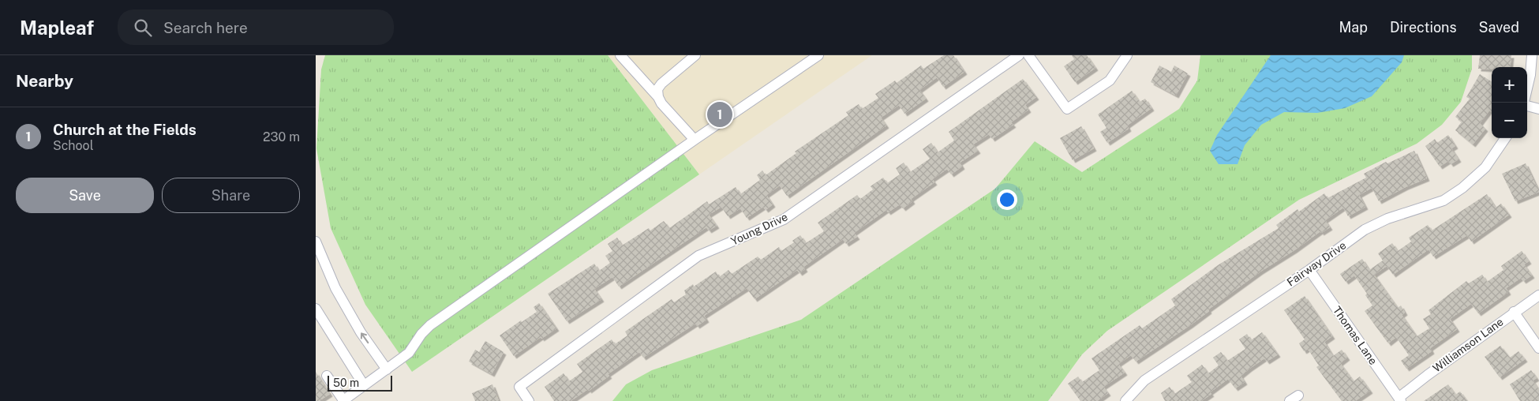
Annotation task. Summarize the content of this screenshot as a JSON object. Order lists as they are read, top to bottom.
{
  "streets": {
    "street": [
      "Young Drive",
      "Fairway Drive",
      "Thomas Lane",
      "Williamson Lane"
    ]
  },
  "crossings": [
    ["Fairway Drive", "Thomas Lane"],
    ["Thomas Lane", "Williamson Lane"]
  ],
  "scale_bar": "50 m",
  "page": {
    "header": "Mapleaf",
    "search": "Search here",
    "nav": ["Map", "Directions", "Saved"],
    "heading": "Nearby",
    "map_buttons": ["+", "−"],
    "pins": "1",
    "list": [
      {
        "mark": "1",
        "name": "Church at the Fields",
        "note": "School",
        "value": "230 m"
      }
    ],
    "buttons": ["Save", "Share"],
    "scale": "50 m"
  }
}
